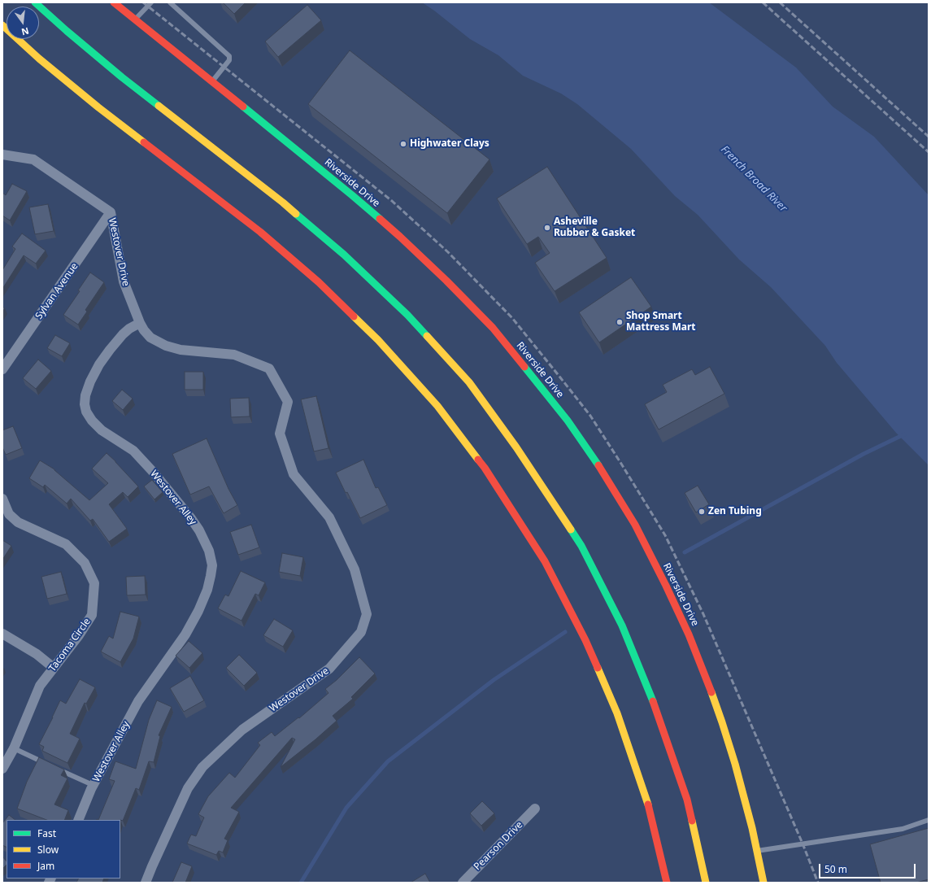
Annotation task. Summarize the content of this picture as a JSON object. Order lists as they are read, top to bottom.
{
  "streets": {
    "main road": ["Riverside Drive"],
    "street": [
      "Westover Drive",
      "Sylvan Avenue",
      "Westover Alley",
      "Tacoma Circle",
      "Pearson Drive"
    ]
  },
  "crossings": [
    ["Westover Drive", "Sylvan Avenue"],
    ["Westover Drive", "Westover Alley"]
  ],
  "water": ["French Broad River"],
  "places": [
    "Highwater Clays",
    "Asheville Rubber & Gasket",
    "Shop Smart Mattress Mart",
    "Zen Tubing"
  ],
  "legend": ["Fast", "Slow", "Jam"],
  "scale_bar": "50 m",
  "north": "bottom"
}
